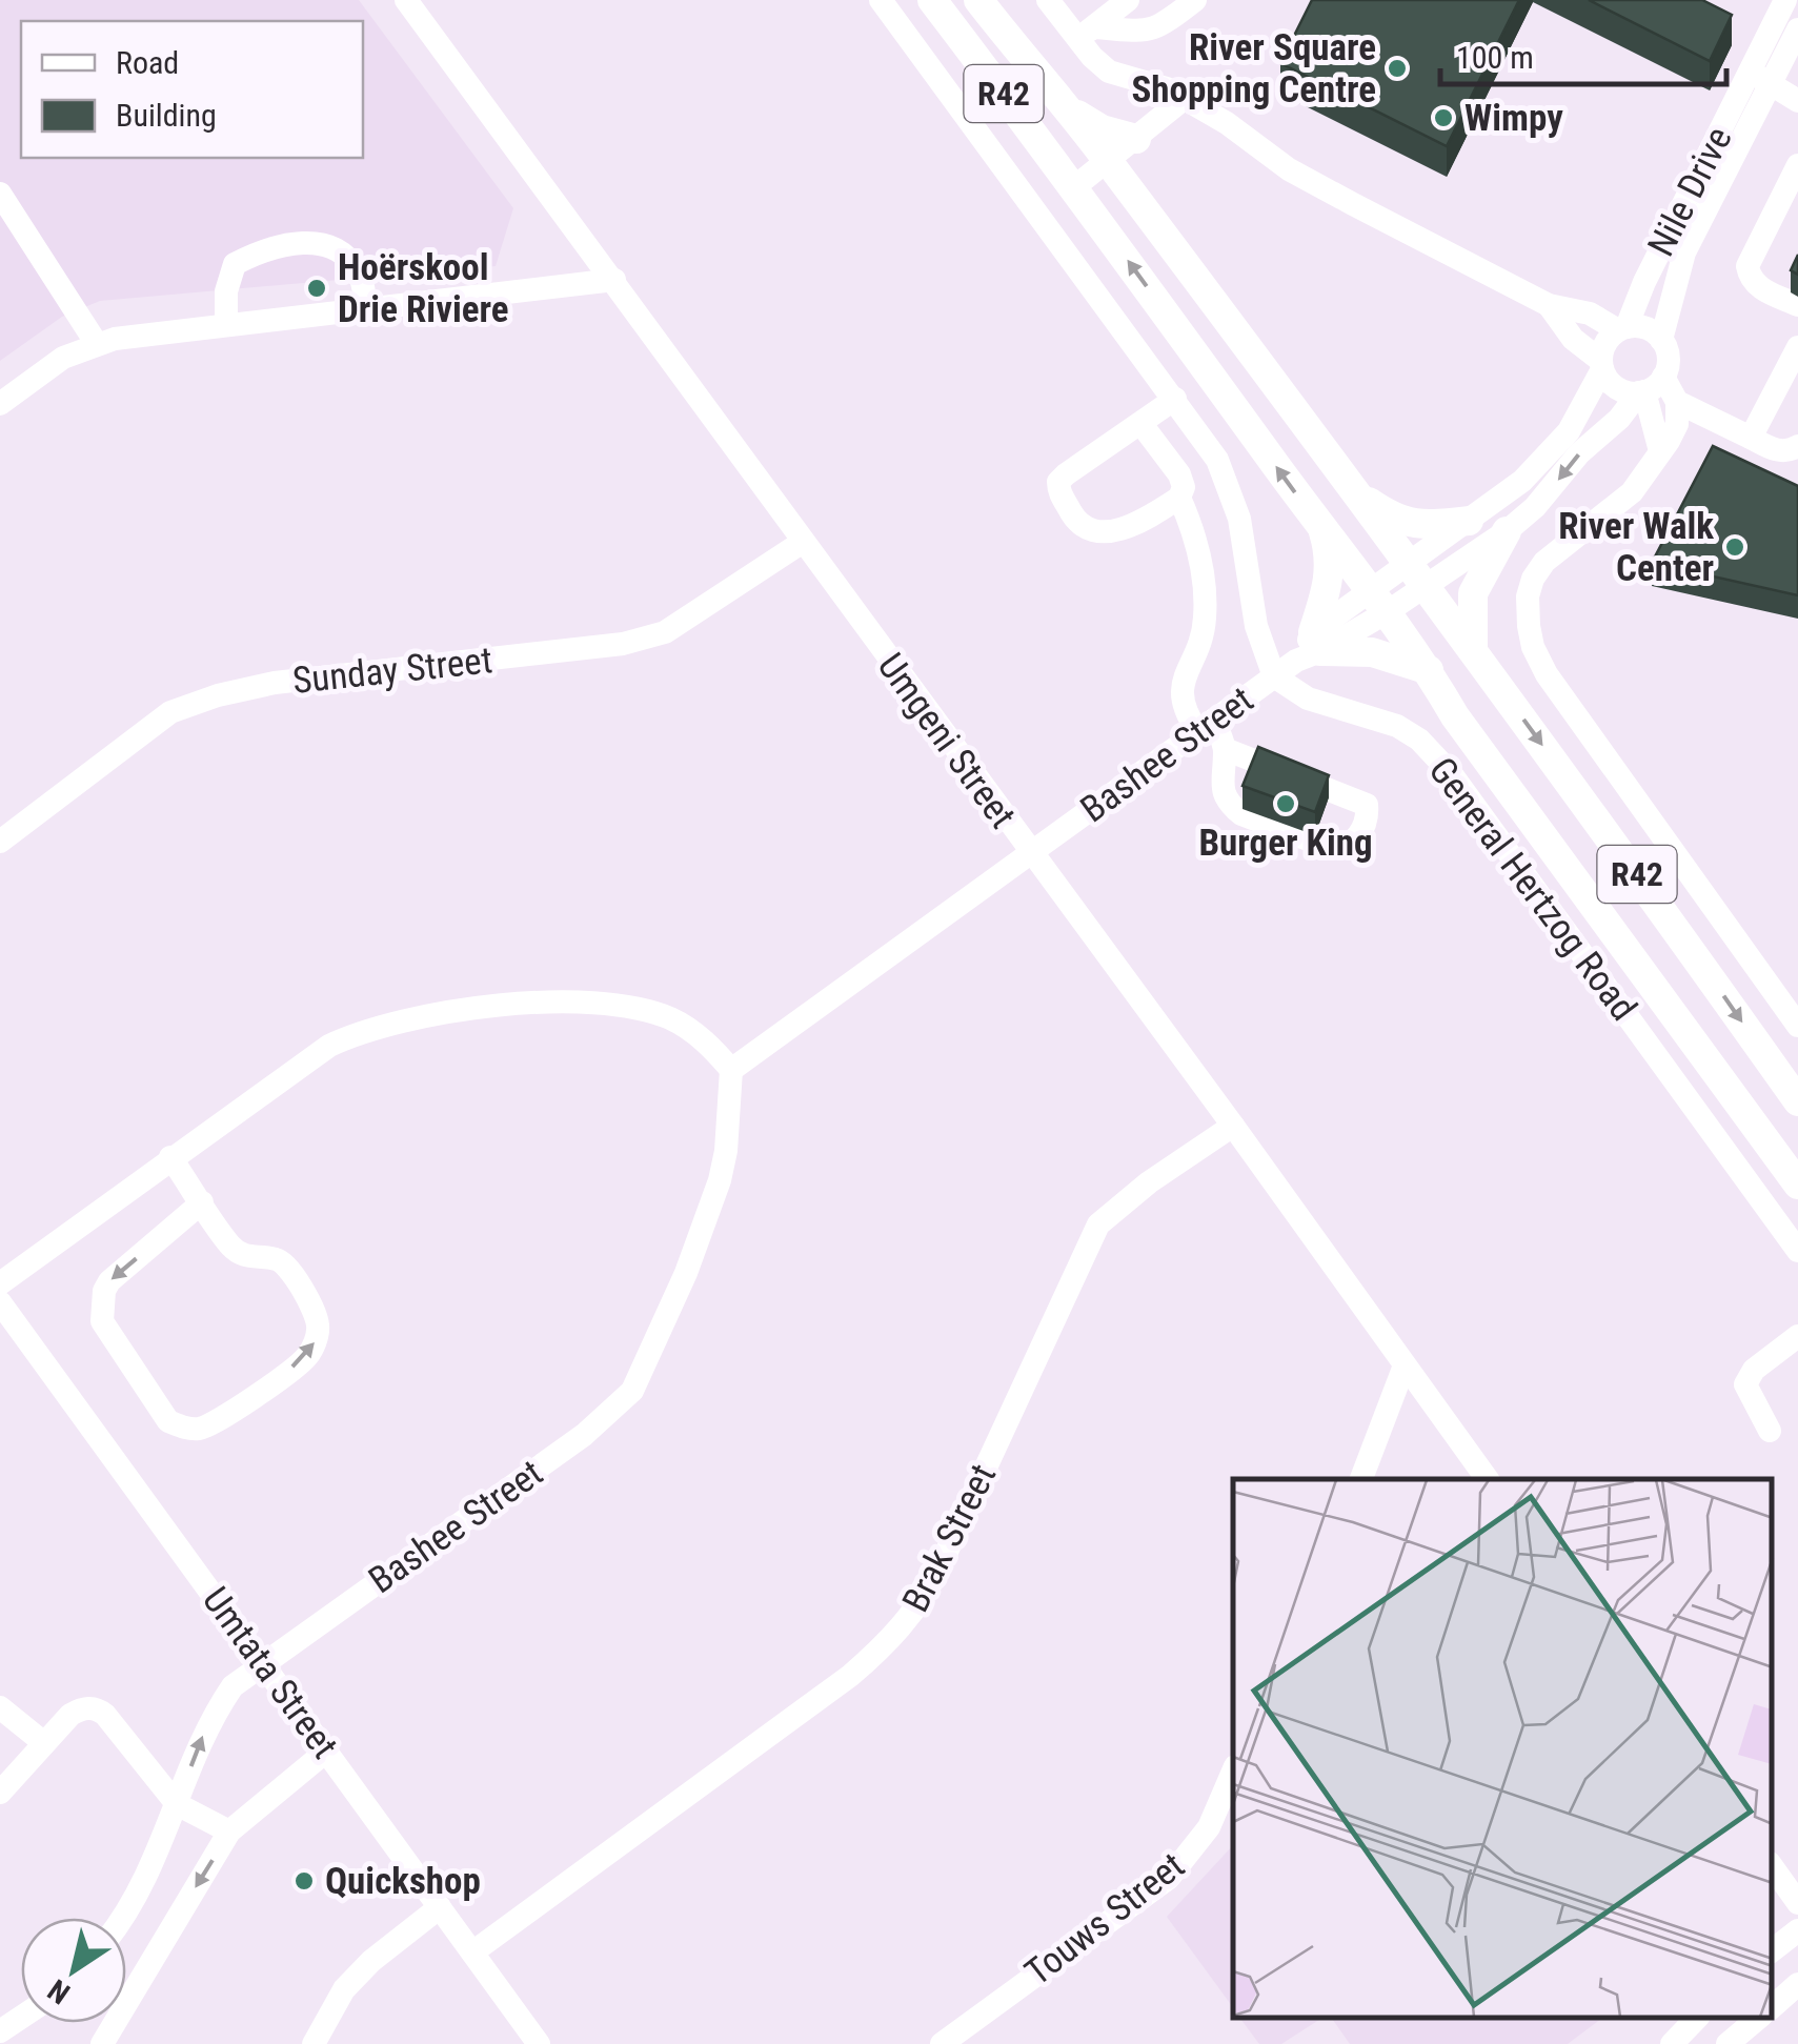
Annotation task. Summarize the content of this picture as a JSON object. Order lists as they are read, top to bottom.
{
  "streets": {
    "main road": ["R42", "General Hertzog Road"],
    "street": [
      "Nile Drive",
      "Sunday Street",
      "Umgeni Street",
      "Bashee Street",
      "Brak Street",
      "Umtata Street",
      "Touws Street"
    ]
  },
  "crossings": [
    ["R42", "Nile Drive"],
    ["Nile Drive", "Bashee Street"],
    ["Nile Drive", "General Hertzog Road"],
    ["Sunday Street", "Umgeni Street"],
    ["Umgeni Street", "Bashee Street"],
    ["Umgeni Street", "Brak Street"],
    ["Bashee Street", "General Hertzog Road"],
    ["Bashee Street", "Umtata Street"],
    ["Brak Street", "Umtata Street"]
  ],
  "places": [
    "River Square Shopping Centre",
    "Wimpy",
    "Hoërskool Drie Riviere",
    "River Walk Center",
    "Burger King",
    "Quickshop"
  ],
  "legend": ["Road", "Building"],
  "scale_bar": "100 m",
  "north": "bottom left"
}
